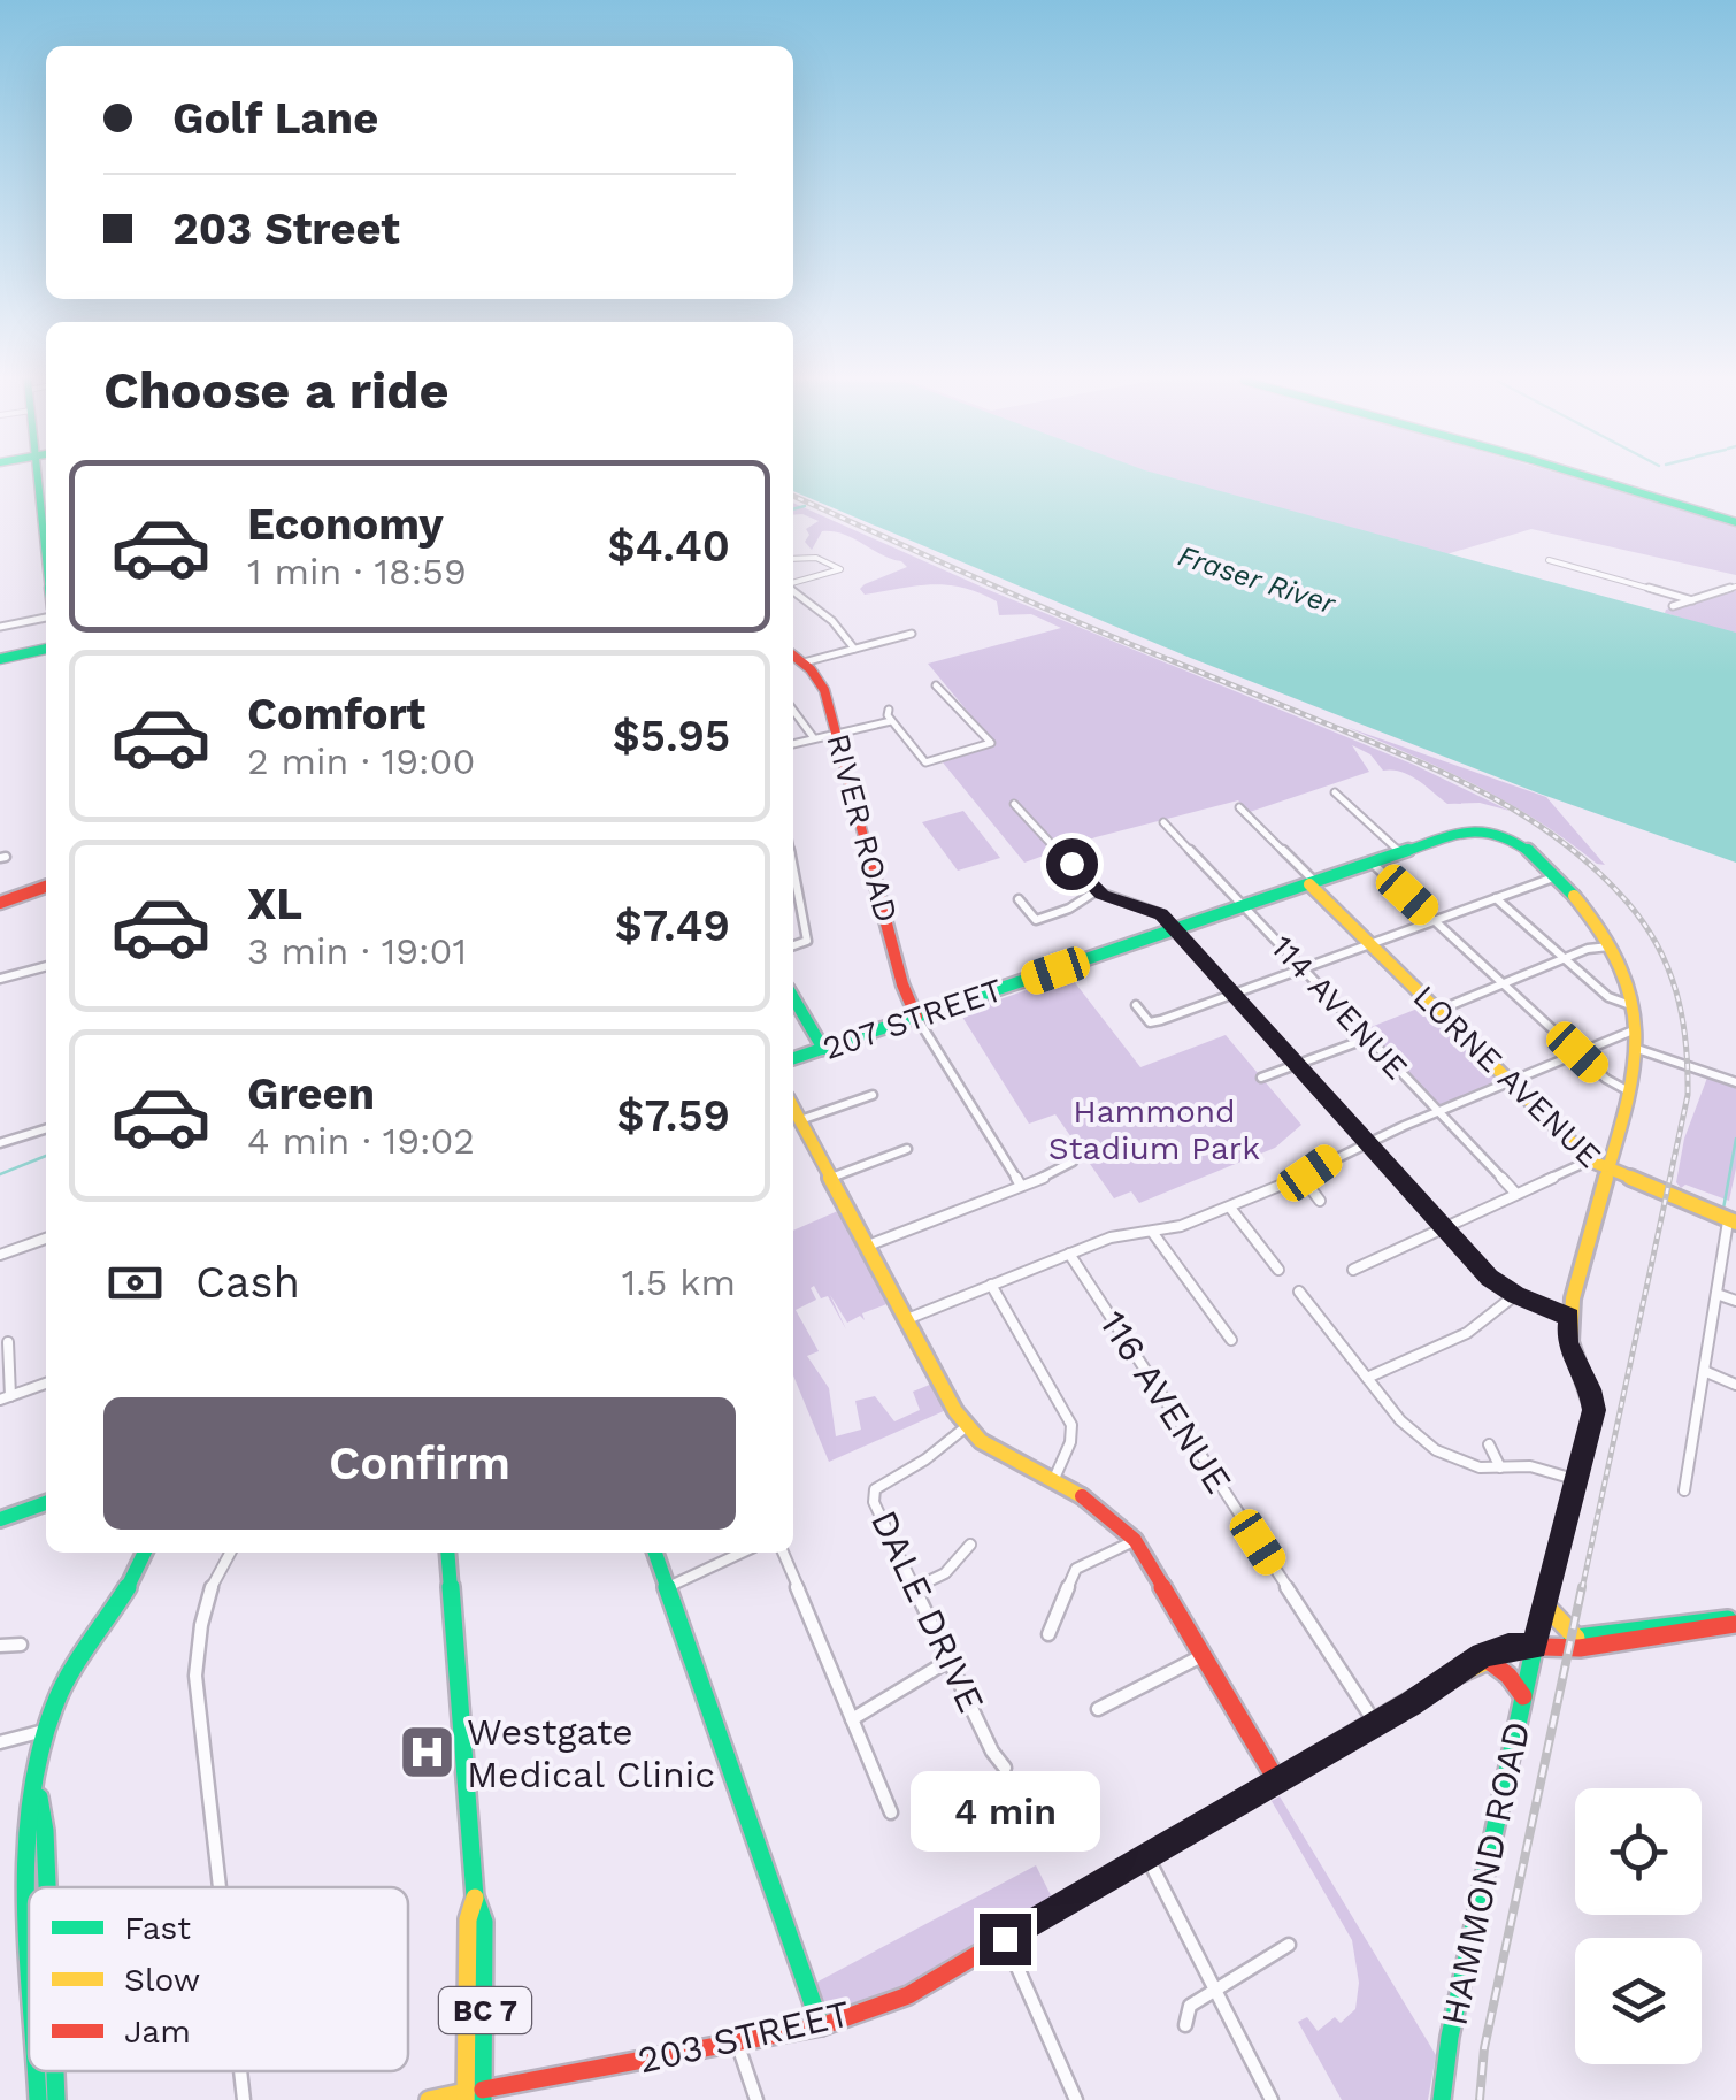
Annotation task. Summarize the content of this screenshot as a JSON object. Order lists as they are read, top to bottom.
{
  "streets": {
    "main road": [
      "RIVER ROAD",
      "207 STREET",
      "LORNE AVENUE",
      "HAMMOND ROAD",
      "BC 7",
      "203 STREET"
    ],
    "street": ["114 AVENUE", "116 AVENUE", "DALE DRIVE"]
  },
  "crossings": [
    ["RIVER ROAD", "207 STREET"],
    ["114 AVENUE", "207 STREET"],
    ["207 STREET", "LORNE AVENUE"],
    ["116 AVENUE", "203 STREET"],
    ["HAMMOND ROAD", "203 STREET"],
    ["BC 7", "203 STREET"]
  ],
  "water": ["Fraser River"],
  "parks": ["Hammond Stadium Park"],
  "places": {
    "hospital": ["Westgate Medical Clinic"]
  },
  "legend": ["Fast", "Slow", "Jam"],
  "page": {
    "banner": ["Golf Lane", "203 Street"],
    "heading": "Choose a ride",
    "list": [
      {
        "name": "Economy",
        "note": "1 min · 18:59",
        "value": "$4.40"
      },
      {
        "name": "Comfort",
        "note": "2 min · 19:00",
        "value": "$5.95"
      },
      {
        "name": "XL",
        "note": "3 min · 19:01",
        "value": "$7.49"
      },
      {
        "name": "Green",
        "note": "4 min · 19:02",
        "value": "$7.59"
      }
    ],
    "pay": ["Cash", "1.5 km"],
    "buttons": "Confirm",
    "bubble": "4 min"
  }
}
